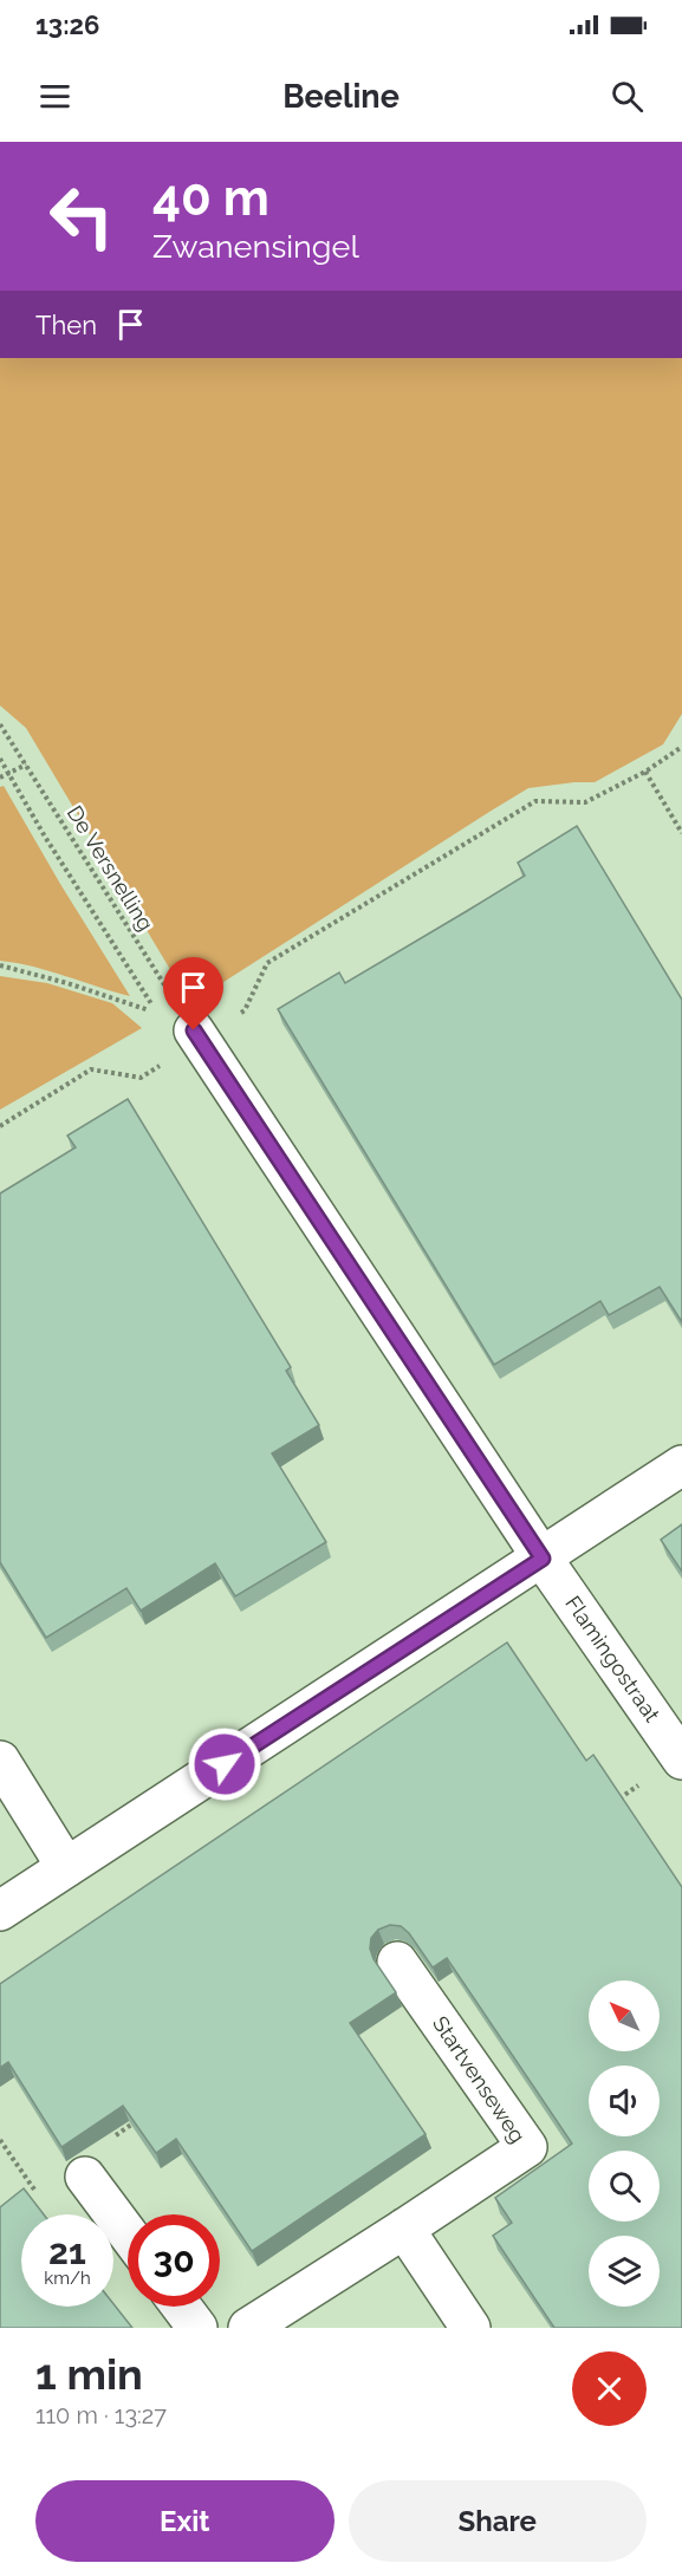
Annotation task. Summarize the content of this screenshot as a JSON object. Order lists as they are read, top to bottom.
{
  "streets": {
    "street": ["Flamingostraat", "Startvenseweg"],
    "path": ["De Versnelling"]
  },
  "crossings": [
    ["De Versnelling", "Flamingostraat"]
  ],
  "north": "top left",
  "page": {
    "status": "13:26",
    "header": "Beeline",
    "turn": ["40 m", "Zwanensingel"],
    "then": "Then",
    "speed": "21 km/h",
    "limit": "30",
    "heading": ["1 min", "110 m · 13:27"],
    "buttons": ["Exit", "Share"]
  }
}
